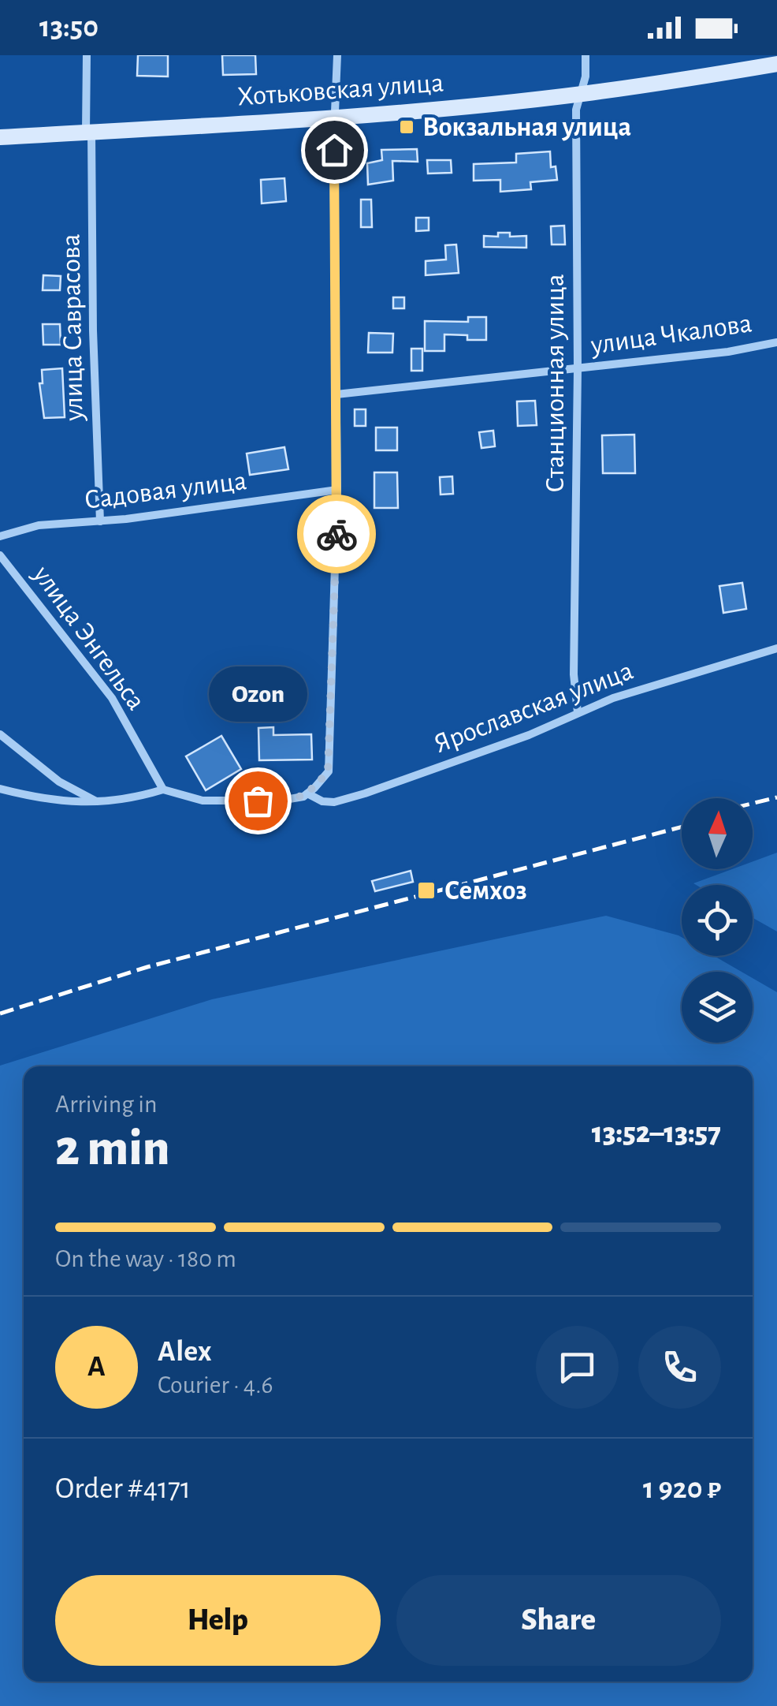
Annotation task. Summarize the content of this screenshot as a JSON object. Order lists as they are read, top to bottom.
{
  "streets": {
    "main road": ["Хотьковская улица"],
    "street": [
      "улица Саврасова",
      "улица Чкалова",
      "Станционная улица",
      "Садовая улица",
      "улица Энгельса",
      "Ярославская улица"
    ]
  },
  "crossings": [
    ["Хотьковская улица", "улица Саврасова"],
    ["Хотьковская улица", "Станционная улица"],
    ["улица Саврасова", "Садовая улица"],
    ["улица Чкалова", "Станционная улица"],
    ["Станционная улица", "Ярославская улица"]
  ],
  "places": {
    "transit": ["Вокзальная улица", "Семхоз"],
    "other": ["Ozon"]
  },
  "north": "top",
  "page": {
    "status": "13:50",
    "bubble": "Ozon",
    "heading": ["2 min", "Arriving in", "13:52–13:57"],
    "panel": [
      "Alex",
      "Courier · 4.6",
      "Order #4171",
      "1 920 ₽"
    ],
    "bar": "On the way · 180 m",
    "round": "A",
    "buttons": ["Help", "Share"]
  }
}
